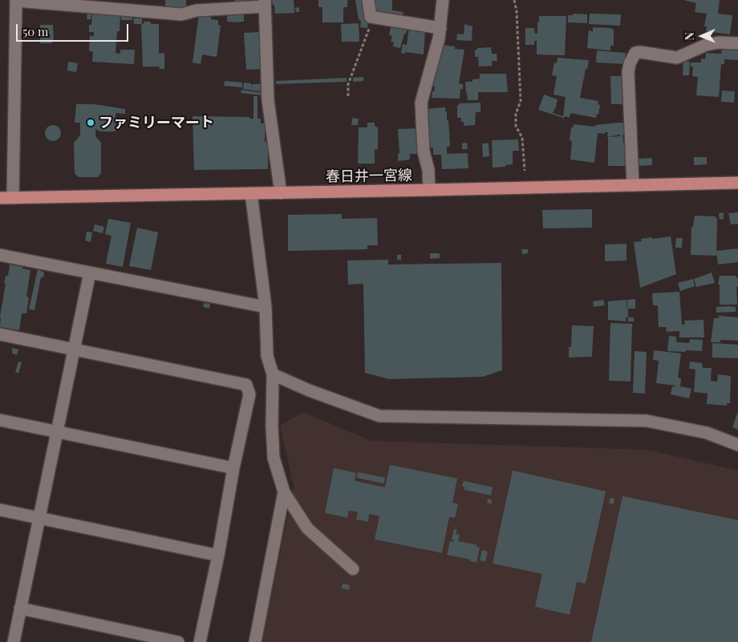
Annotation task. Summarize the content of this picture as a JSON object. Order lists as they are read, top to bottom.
{
  "streets": {
    "main road": ["春日井一宮線"]
  },
  "places": ["ファミリーマート"],
  "scale_bar": "50 m",
  "north": "left"
}
